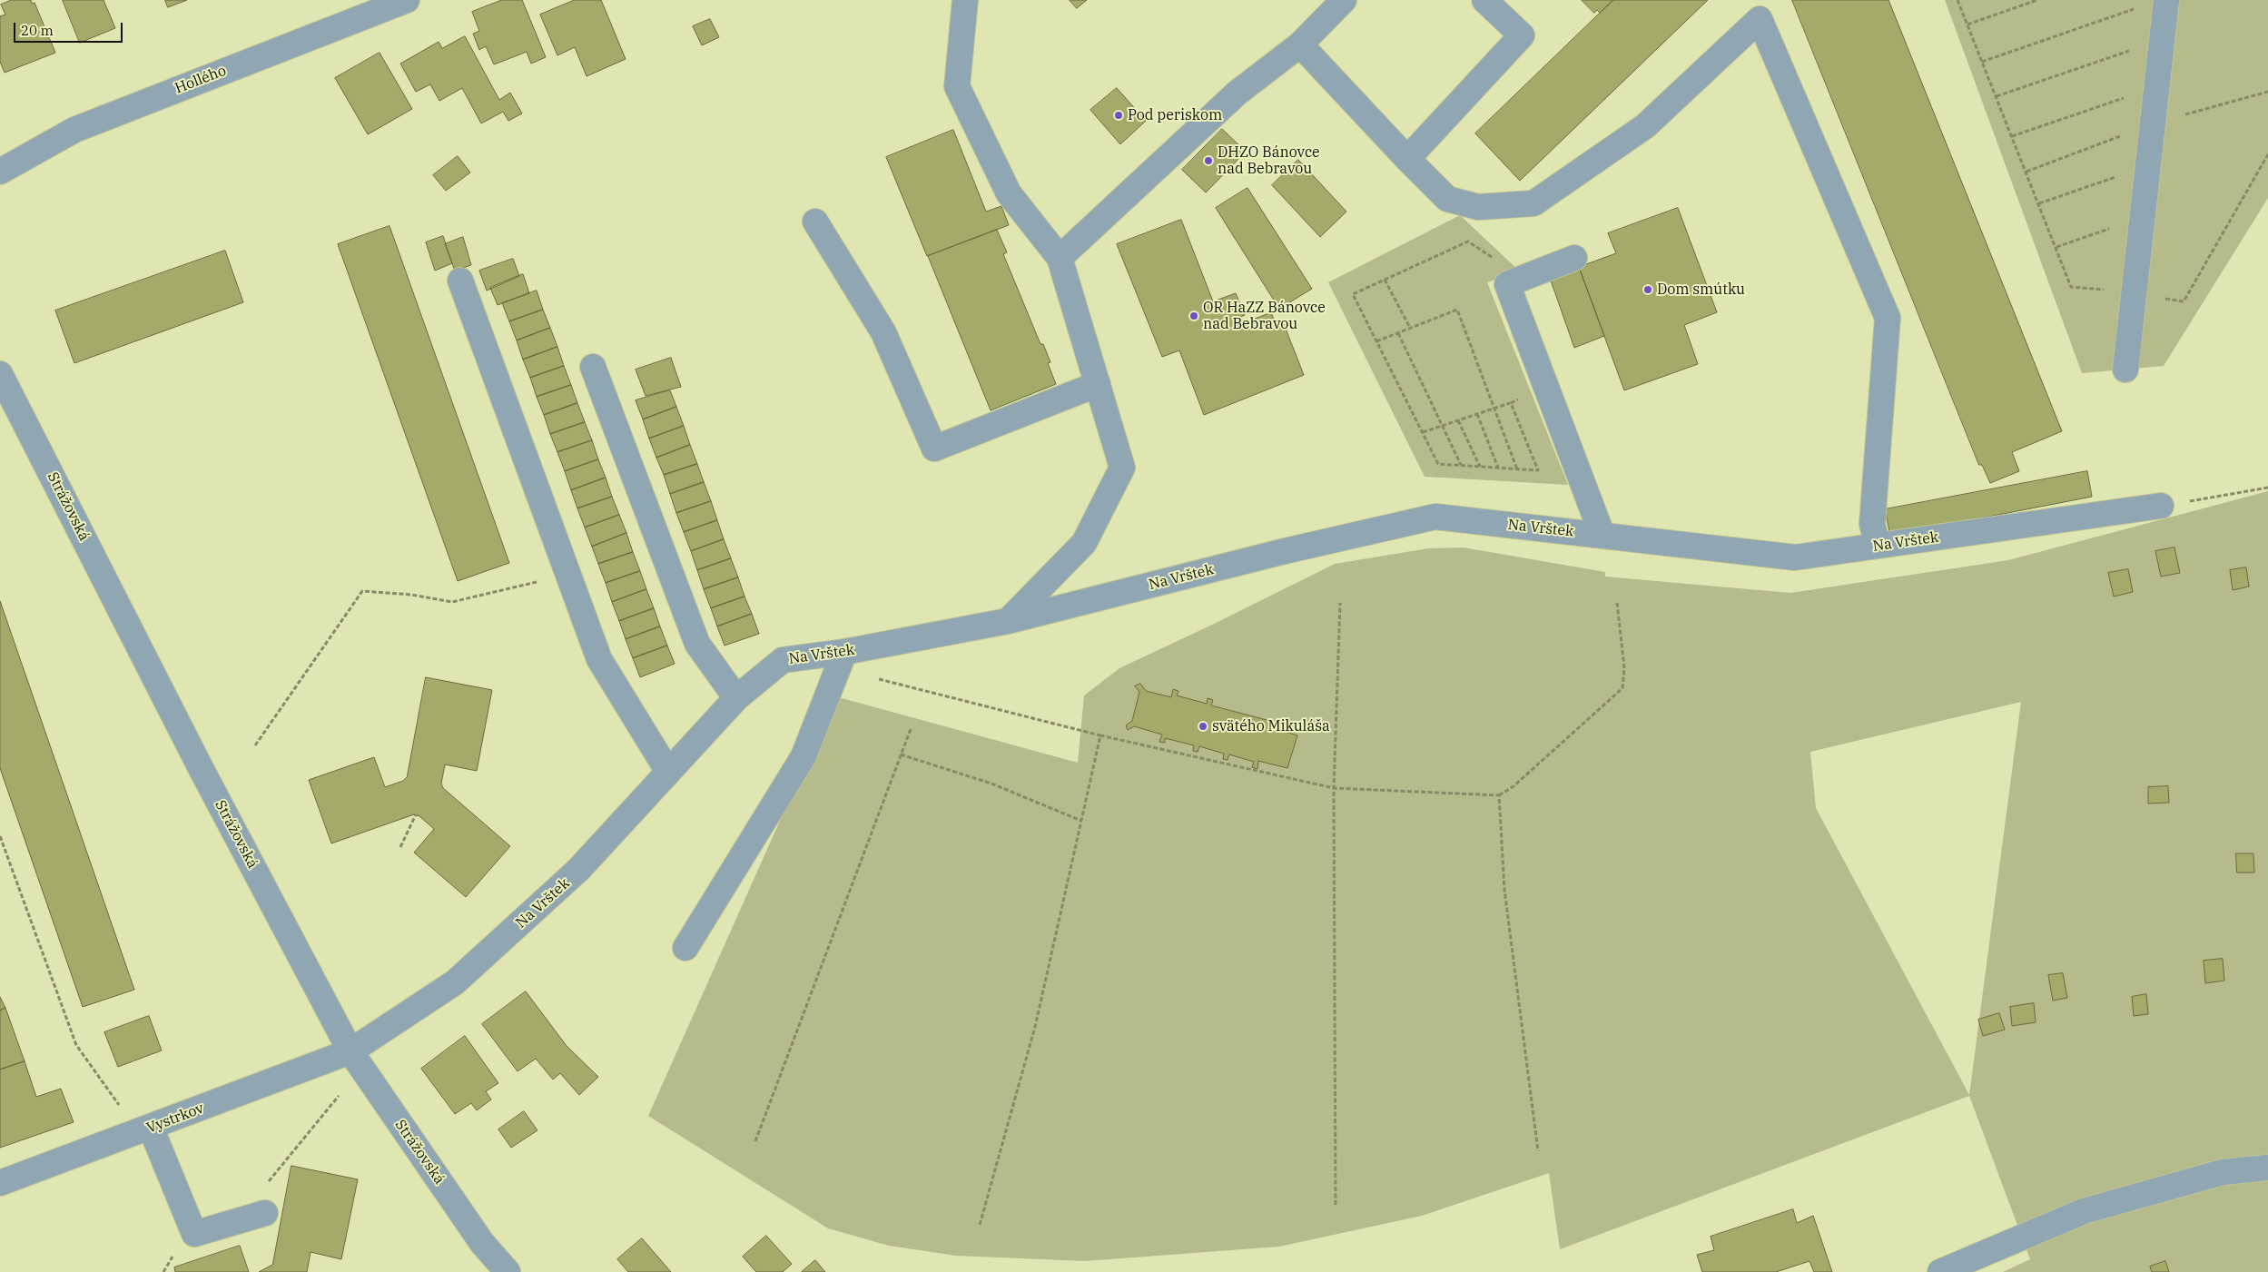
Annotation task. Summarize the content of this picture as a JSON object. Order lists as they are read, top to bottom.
{
  "streets": {
    "street": [
      "Hollého",
      "Strážovská",
      "Na Vrštek",
      "Vystrkov"
    ]
  },
  "crossings": [
    ["Strážovská", "Na Vrštek"],
    ["Strážovská", "Vystrkov"],
    ["Na Vrštek", "Vystrkov"]
  ],
  "places": [
    "Pod periskom",
    "DHZO Bánovce nad Bebravou",
    "Dom smútku",
    "OR HaZZ Bánovce nad Bebravou",
    "svätého Mikuláša"
  ],
  "scale_bar": "20 m"
}
